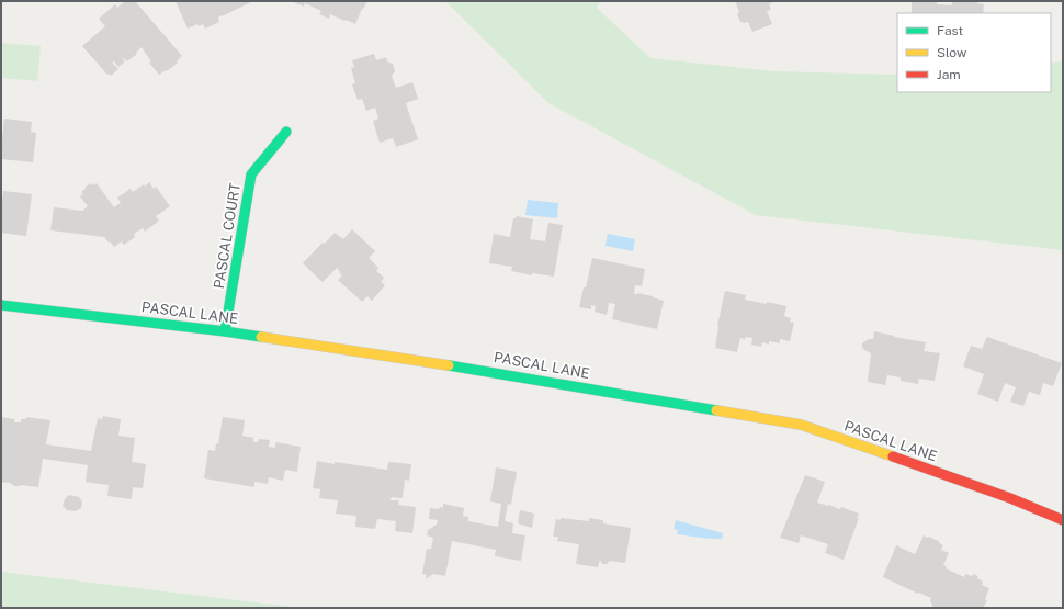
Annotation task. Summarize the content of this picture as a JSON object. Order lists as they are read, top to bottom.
{
  "streets": {
    "street": ["PASCAL COURT", "PASCAL LANE"]
  },
  "crossings": [
    ["PASCAL COURT", "PASCAL LANE"]
  ],
  "legend": ["Fast", "Slow", "Jam"]
}
